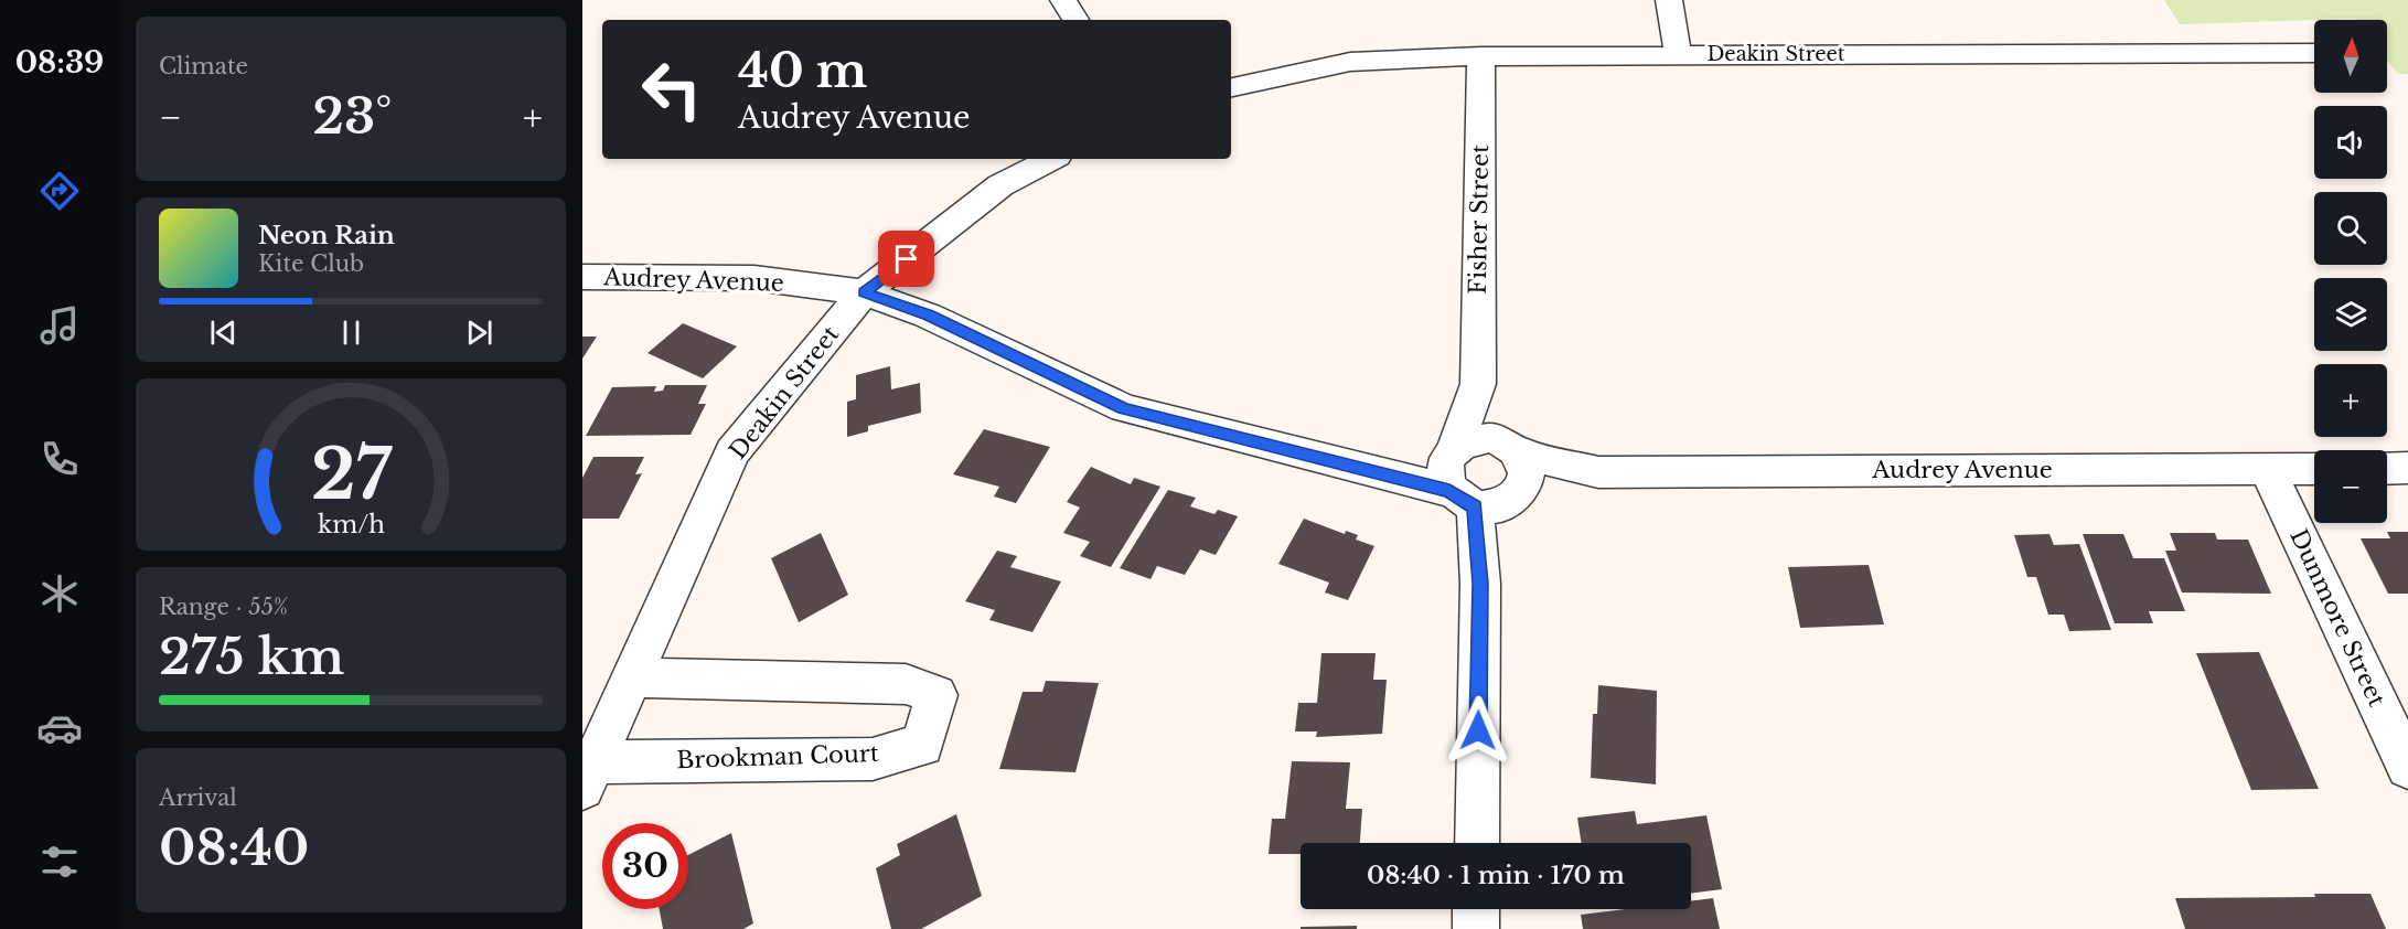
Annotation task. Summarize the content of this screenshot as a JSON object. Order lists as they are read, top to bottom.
{
  "streets": {
    "street": [
      "Deakin Street",
      "Fisher Street",
      "Audrey Avenue",
      "Dunmore Street",
      "Brookman Court"
    ]
  },
  "crossings": [
    ["Deakin Street", "Fisher Street"],
    ["Deakin Street", "Audrey Avenue"],
    ["Deakin Street", "Brookman Court"],
    ["Fisher Street", "Audrey Avenue"],
    ["Audrey Avenue", "Dunmore Street"]
  ],
  "north": "top",
  "page": {
    "tabs": "08:39",
    "tile": [
      "Climate",
      ["Range · 55%", "275 km"],
      ["Arrival", "08:40"]
    ],
    "map_buttons": ["+", "−"],
    "turn": ["40 m", "Audrey Avenue"],
    "heat": ["−", "23°", "+"],
    "song": ["Neon Rain", "Kite Club"],
    "limit": "30",
    "trip": "08:40 · 1 min · 170 m",
    "gauge": ["27", "km/h"]
  }
}
